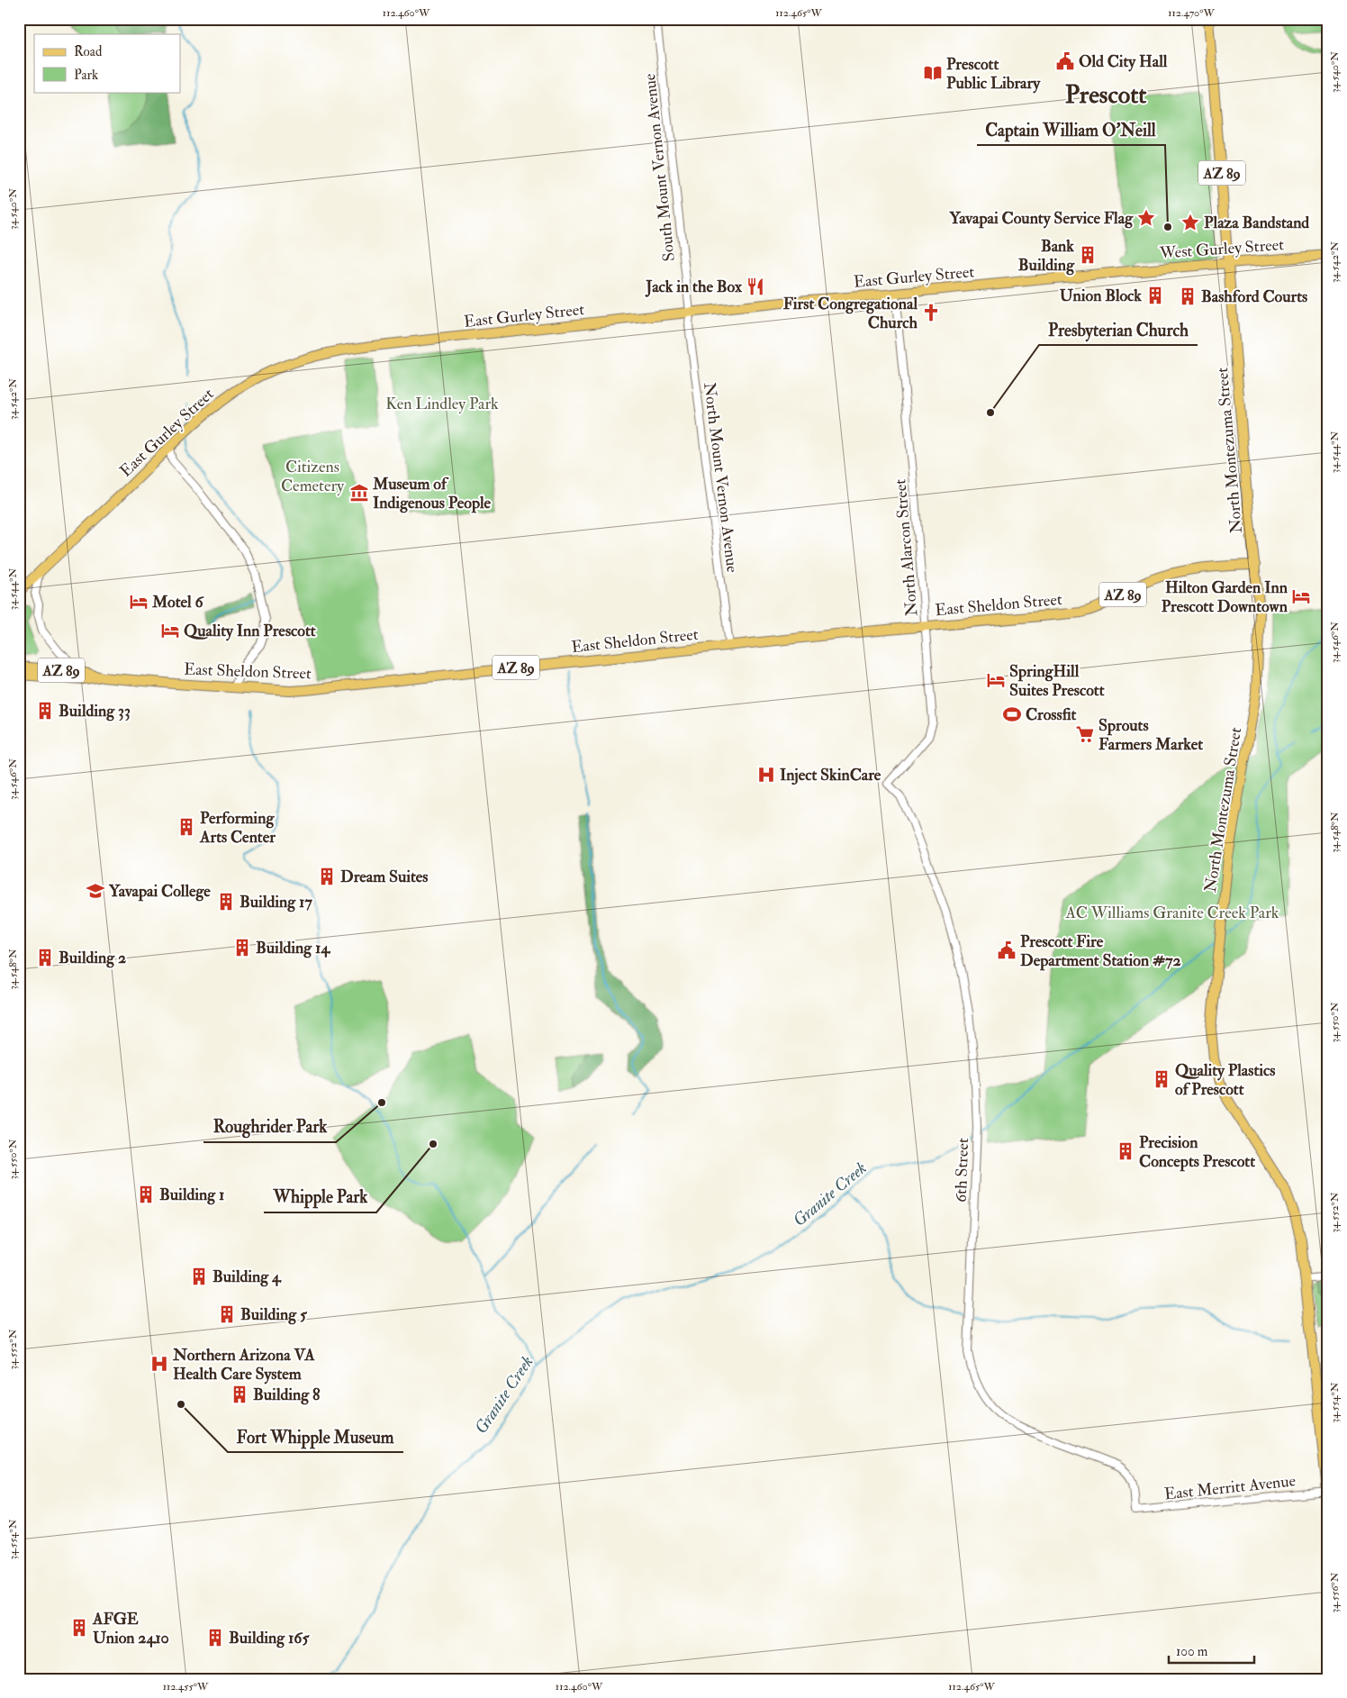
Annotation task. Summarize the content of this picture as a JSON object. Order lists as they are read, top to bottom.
{
  "streets": {
    "main road": [
      "AZ 89",
      "West Gurley Street",
      "East Gurley Street",
      "North Montezuma Street",
      "East Sheldon Street"
    ],
    "street": [
      "South Mount Vernon Avenue",
      "North Mount Vernon Avenue",
      "North Alarcon Street",
      "6th Street",
      "East Merritt Avenue"
    ]
  },
  "crossings": [
    ["South Mount Vernon Avenue", "East Gurley Street"],
    ["South Mount Vernon Avenue", "North Mount Vernon Avenue"],
    ["AZ 89", "West Gurley Street"],
    ["AZ 89", "North Montezuma Street"],
    ["West Gurley Street", "East Gurley Street"],
    ["West Gurley Street", "North Montezuma Street"],
    ["East Gurley Street", "North Mount Vernon Avenue"],
    ["East Gurley Street", "North Alarcon Street"],
    ["North Montezuma Street", "East Sheldon Street"],
    ["North Montezuma Street", "East Merritt Avenue"],
    ["North Mount Vernon Avenue", "East Sheldon Street"],
    ["North Alarcon Street", "East Sheldon Street"],
    ["North Alarcon Street", "6th Street"],
    ["6th Street", "East Merritt Avenue"]
  ],
  "districts": ["Prescott"],
  "water": ["Granite Creek"],
  "parks": ["Ken Lindley Park", "Citizens Cemetery", "AC Williams Granite Creek Park"],
  "places": {
    "public building": ["Old City Hall", "Prescott Fire Department Station #72"],
    "library": ["Prescott Public Library"],
    "place": ["Yavapai County Service Flag", "Plaza Bandstand"],
    "other": [
      "Captain William O’Neill",
      "Presbyterian Church",
      "Roughrider Park",
      "Whipple Park",
      "Fort Whipple Museum"
    ],
    "building": [
      "Bank Building",
      "Union Block",
      "Bashford Courts",
      "Building 33",
      "Performing Arts Center",
      "Dream Suites",
      "Building 17",
      "Building 14",
      "Building 2",
      "Quality Plastics of Prescott",
      "Precision Concepts Prescott",
      "Building 1",
      "Building 4",
      "Building 5",
      "Building 8",
      "AFGE Union 2410",
      "Building 165"
    ],
    "restaurant": ["Jack in the Box"],
    "church": ["First Congregational Church"],
    "museum": ["Museum of Indigenous People"],
    "hotel": [
      "Hilton Garden Inn Prescott Downtown",
      "Motel 6",
      "Quality Inn Prescott",
      "SpringHill Suites Prescott"
    ],
    "sports": ["Crossfit"],
    "supermarket": ["Sprouts Farmers Market"],
    "hospital": ["Inject SkinCare", "Northern Arizona VA Health Care System"],
    "school or university": ["Yavapai College"]
  },
  "legend": ["Road", "Park"],
  "scale_bar": "100 m",
  "coordinates": [
    "112.460°W",
    "112.465°W",
    "112.470°W",
    "34.540°N",
    "34.542°N",
    "34.544°N",
    "34.546°N",
    "34.548°N",
    "34.550°N",
    "34.552°N",
    "34.554°N",
    "34.556°N",
    "112.455°W"
  ]
}
